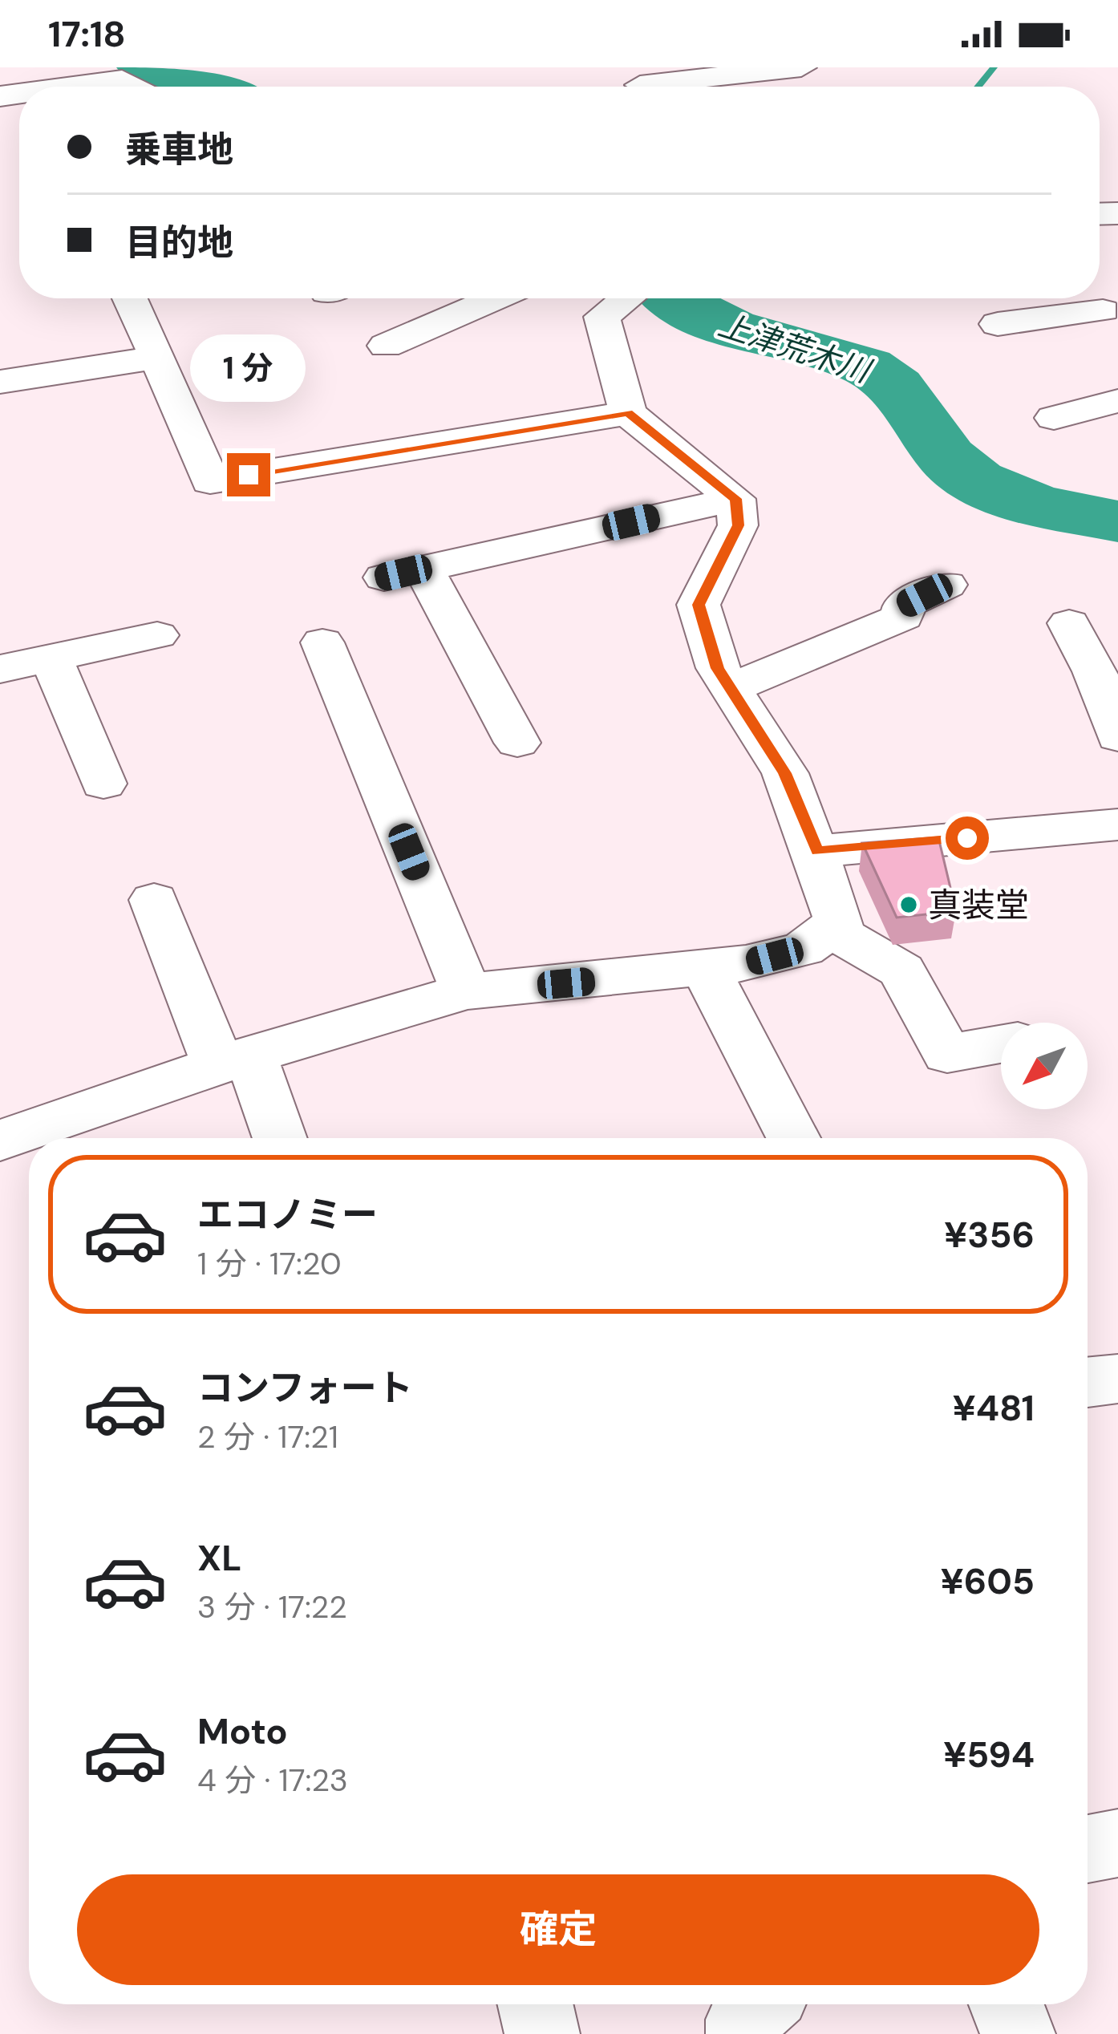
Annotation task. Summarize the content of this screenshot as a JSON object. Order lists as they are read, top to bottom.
{
  "water": ["上津荒木川"],
  "places": ["真装堂"],
  "north": "bottom left",
  "page": {
    "status": "17:18",
    "banner": ["乗車地", "目的地"],
    "bubble": "1 分",
    "list": [
      {
        "name": "エコノミー",
        "note": "1 分 · 17:20",
        "value": "¥356"
      },
      {
        "name": "コンフォート",
        "note": "2 分 · 17:21",
        "value": "¥481"
      },
      {
        "name": "XL",
        "note": "3 分 · 17:22",
        "value": "¥605"
      },
      {
        "name": "Moto",
        "note": "4 分 · 17:23",
        "value": "¥594"
      }
    ],
    "buttons": "確定"
  }
}
